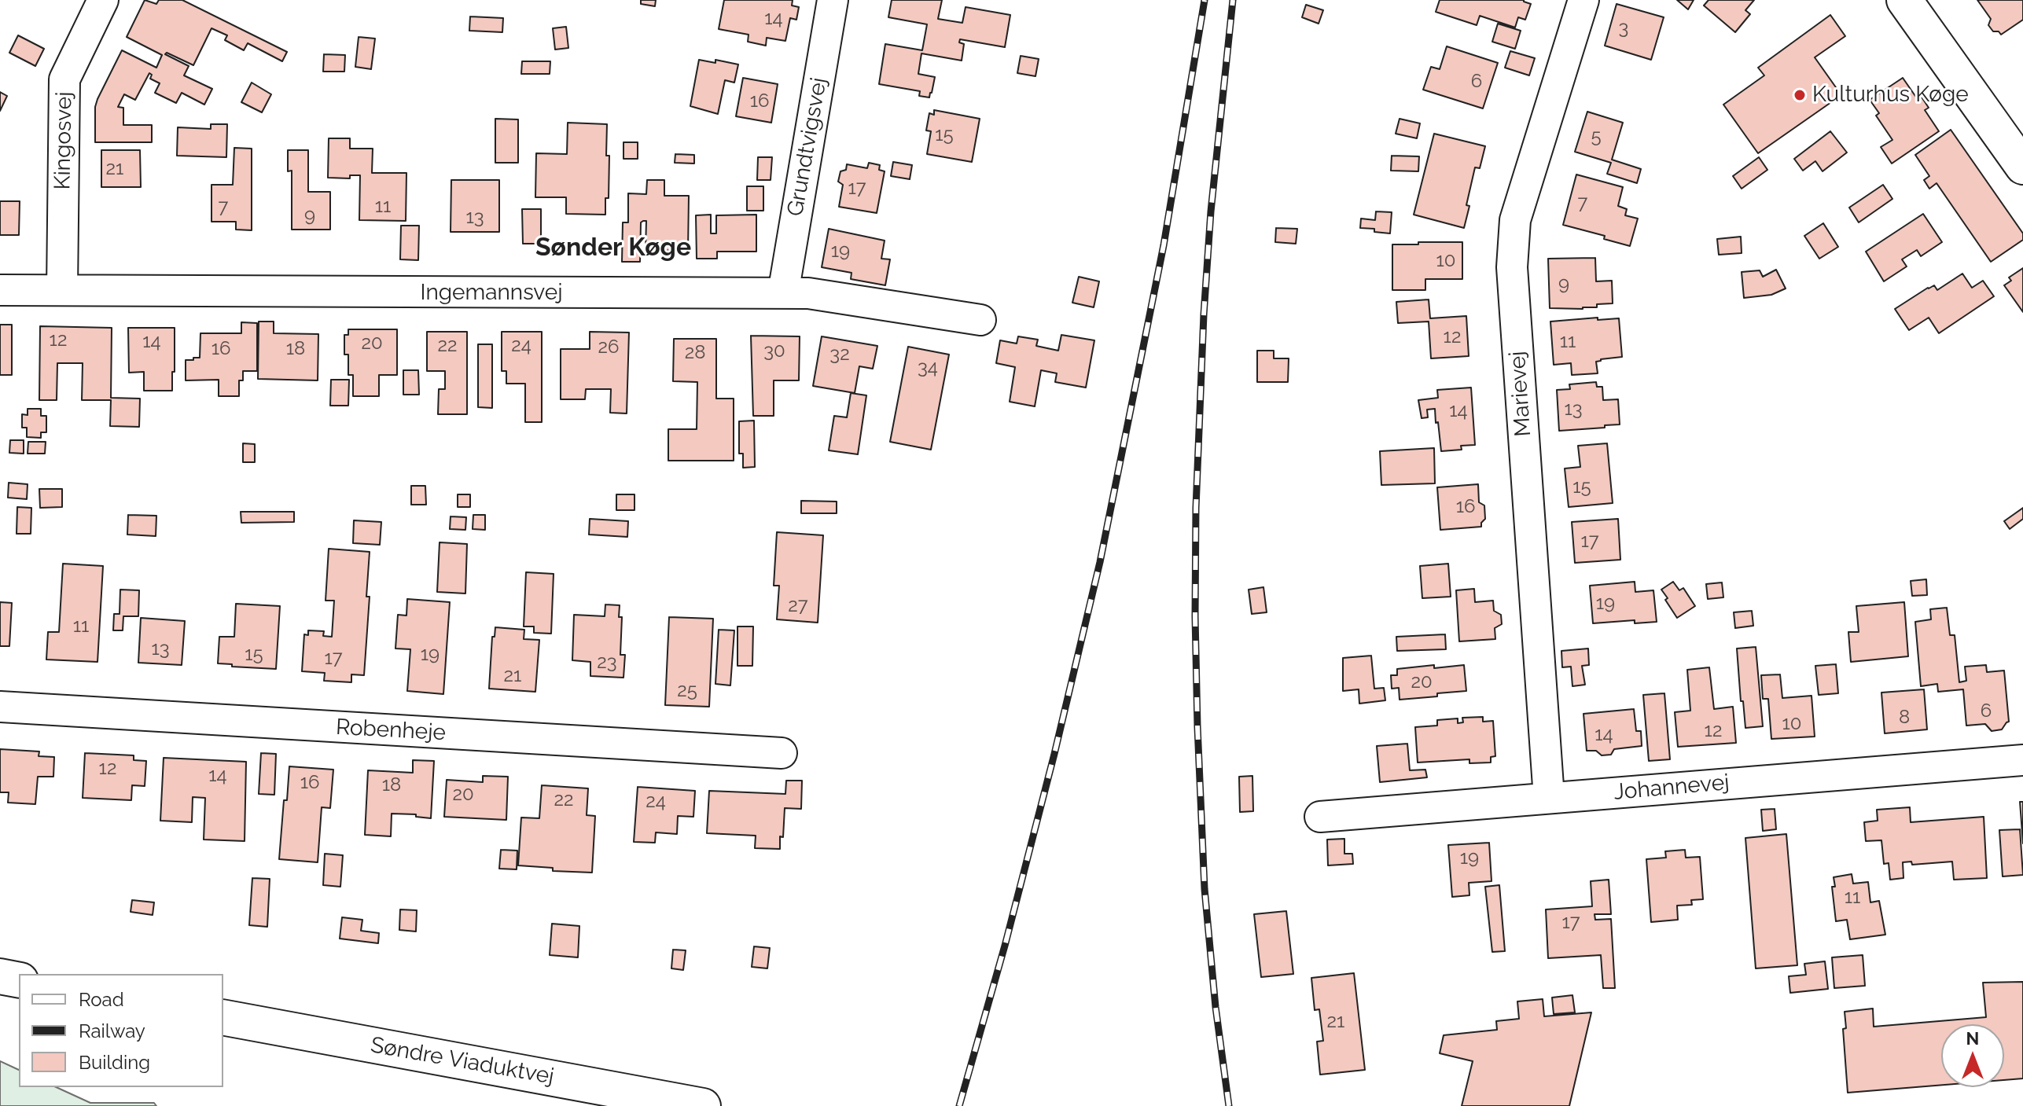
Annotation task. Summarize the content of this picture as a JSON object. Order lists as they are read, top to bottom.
{
  "streets": {
    "main road": ["Søndre Viaduktvej"],
    "street": [
      "Kingosvej",
      "Grundtvigsvej",
      "Ingemannsvej",
      "Marievej",
      "Robenheje",
      "Johannevej"
    ]
  },
  "crossings": [
    ["Kingosvej", "Ingemannsvej"],
    ["Grundtvigsvej", "Ingemannsvej"],
    ["Marievej", "Johannevej"]
  ],
  "districts": ["Sønder Køge"],
  "places": ["Kulturhus Køge"],
  "house_numbers": [
    "14",
    "3",
    "6",
    "16",
    "15",
    "5",
    "21",
    "17",
    "7",
    "11",
    "7",
    "9",
    "13",
    "19",
    "10",
    "9",
    "12",
    "12",
    "14",
    "11",
    "20",
    "22",
    "24",
    "26",
    "16",
    "18",
    "30",
    "28",
    "32",
    "34",
    "13",
    "14",
    "15",
    "16",
    "17",
    "19",
    "27",
    "11",
    "13",
    "15",
    "19",
    "17",
    "23",
    "21",
    "20",
    "25",
    "6",
    "8",
    "10",
    "12",
    "14",
    "12",
    "14",
    "16",
    "18",
    "20",
    "22",
    "24",
    "19",
    "11",
    "17",
    "21"
  ],
  "legend": ["Road", "Railway", "Building"],
  "north": "top"
}
